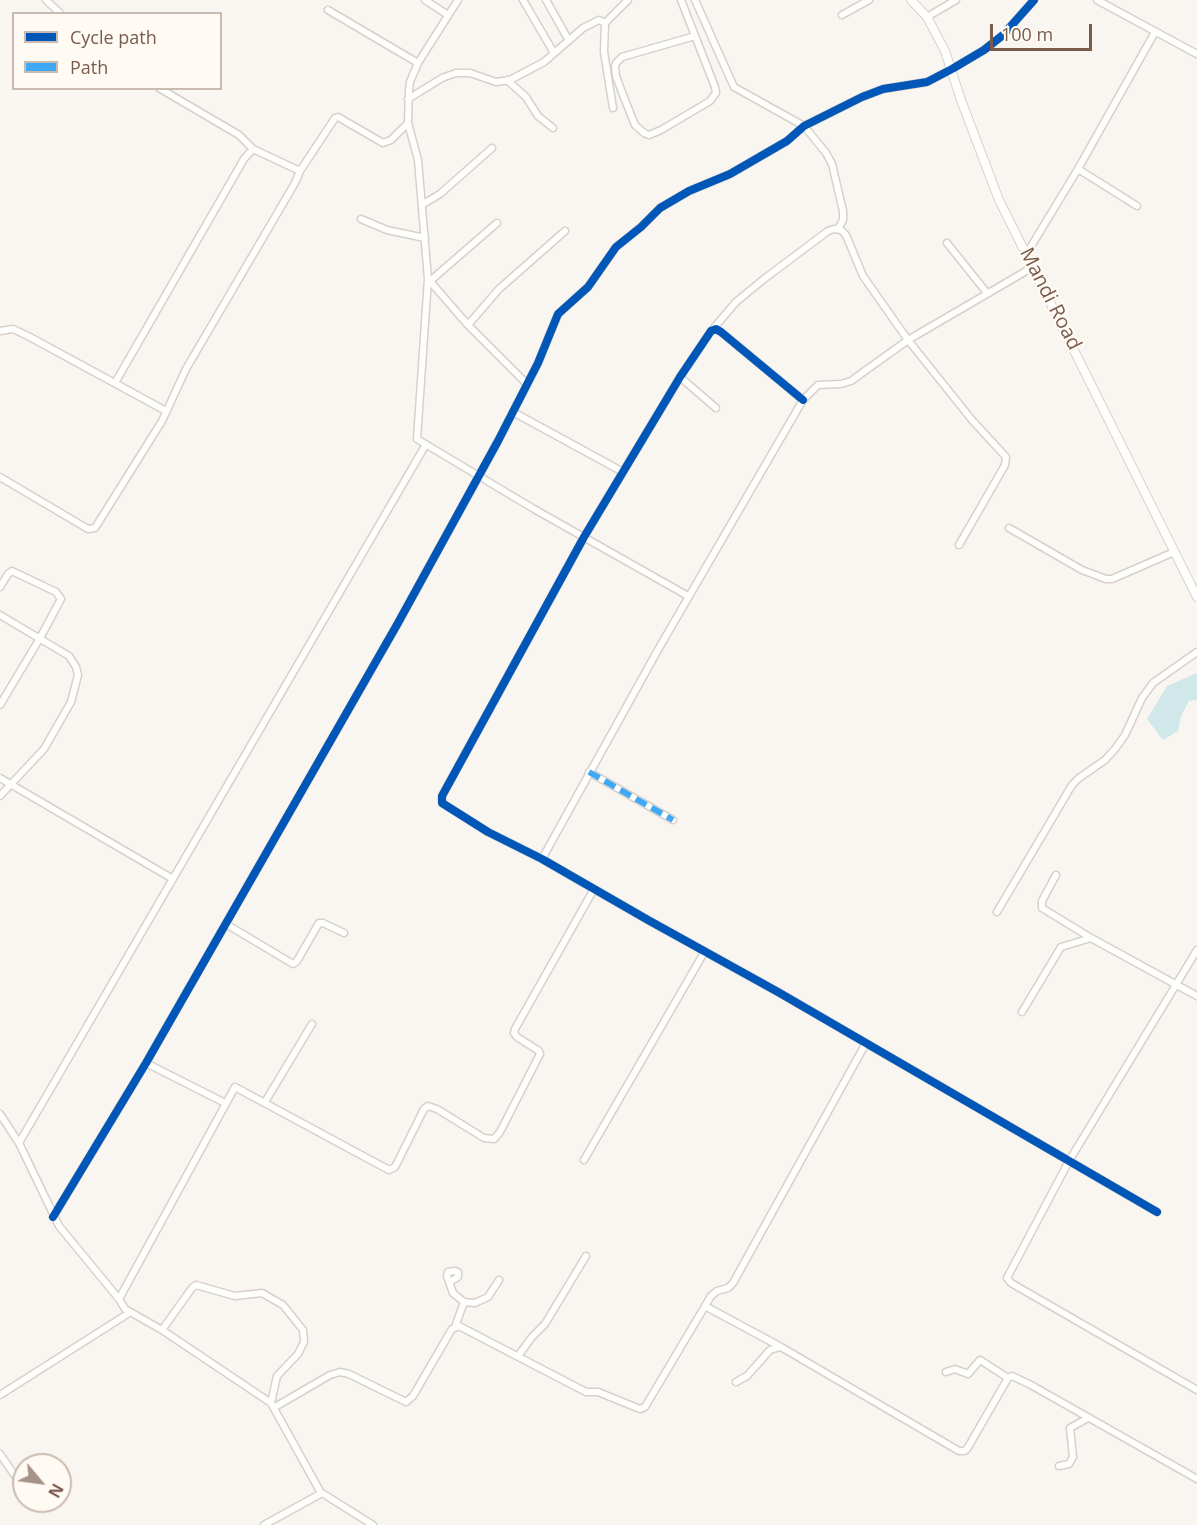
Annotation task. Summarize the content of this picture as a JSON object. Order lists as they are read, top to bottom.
{
  "streets": {
    "street": ["Mandi Road"]
  },
  "legend": ["Cycle path", "Path"],
  "scale_bar": "100 m",
  "north": "bottom right"
}
